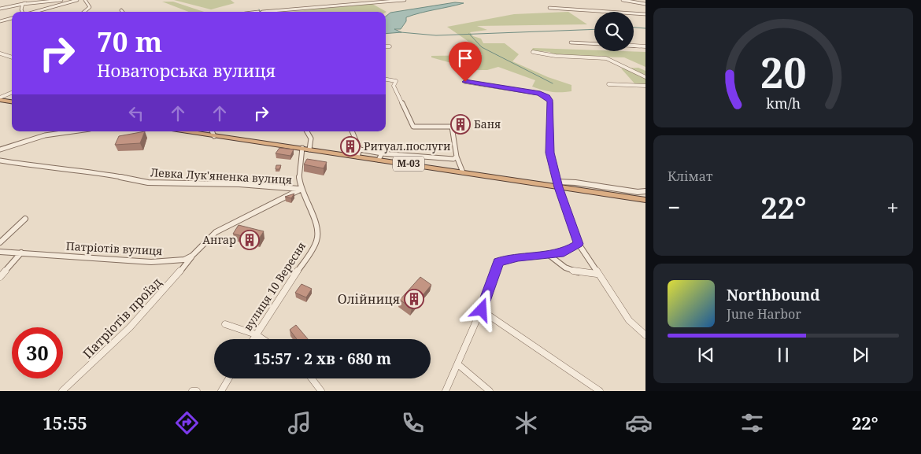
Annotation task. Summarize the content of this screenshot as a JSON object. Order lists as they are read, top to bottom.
{
  "streets": {
    "highway": ["М-03"],
    "street": [
      "Левка Лук'яненка вулиця",
      "Патріотів вулиця",
      "вулиця 10 Вересня",
      "Патріотів проїзд"
    ]
  },
  "crossings": [
    ["М-03", "вулиця 10 Вересня"],
    ["Левка Лук'яненка вулиця", "Патріотів вулиця"],
    ["Левка Лук'яненка вулиця", "вулиця 10 Вересня"],
    ["Патріотів вулиця", "вулиця 10 Вересня"],
    ["Патріотів вулиця", "Патріотів проїзд"]
  ],
  "places": {
    "building": [
      "Баня",
      "Ритуал.послуги",
      "Ангар",
      "Олійниця"
    ]
  },
  "page": {
    "turn": ["70 m", "Новаторська вулиця"],
    "tile": "Клімат",
    "heat": ["−", "22°", "+"],
    "song": ["Northbound", "June Harbor"],
    "limit": "30",
    "trip": "15:57 · 2 хв · 680 m",
    "tabs": ["15:55", "22°"],
    "gauge": ["20", "km/h"]
  }
}
